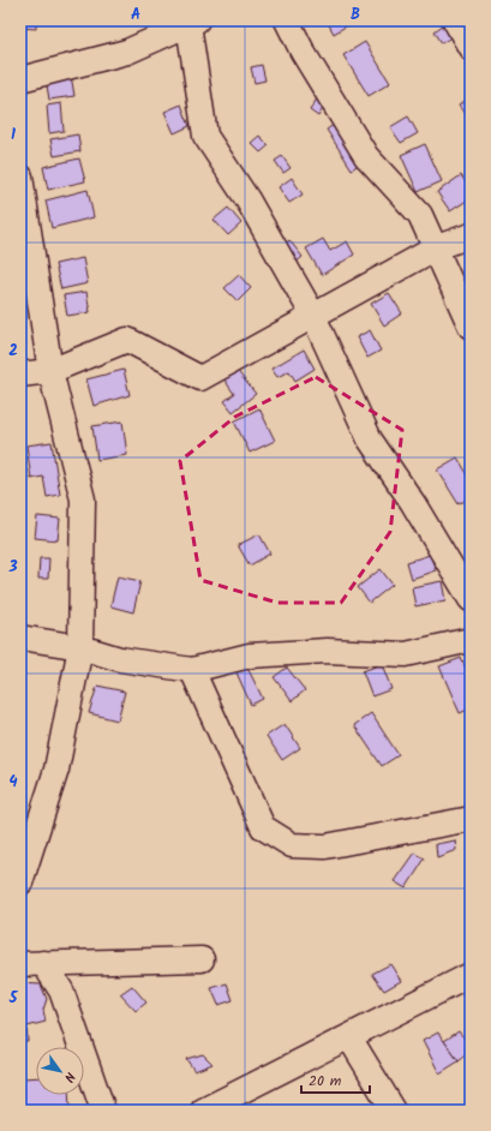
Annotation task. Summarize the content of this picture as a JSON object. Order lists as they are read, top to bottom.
{
  "scale_bar": "20 m",
  "north": "bottom right",
  "grid": {
    "columns": ["A", "B"],
    "rows": [
      "1",
      "2",
      "3",
      "4",
      "5"
    ]
  }
}
